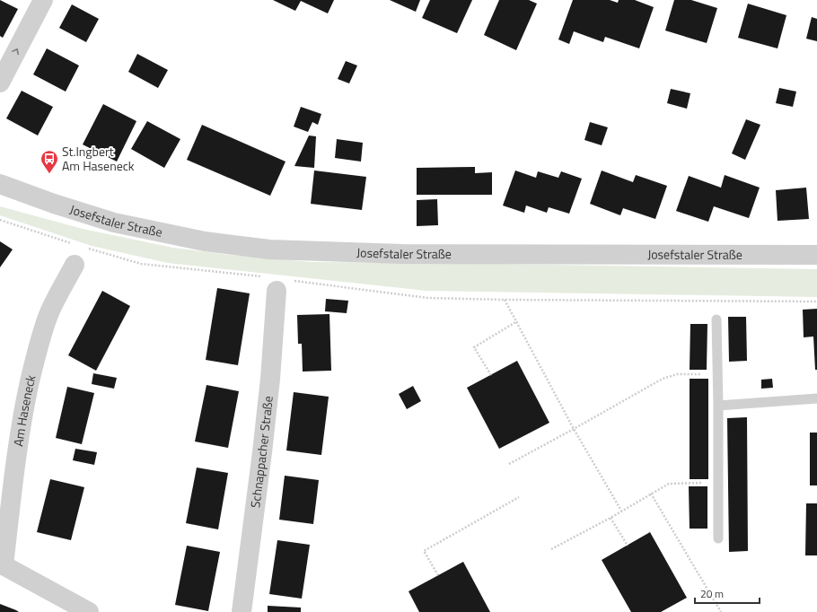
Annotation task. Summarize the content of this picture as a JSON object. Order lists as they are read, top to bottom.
{
  "streets": {
    "street": ["Josefstaler Straße", "Am Haseneck", "Schnappacher Straße"]
  },
  "places": {
    "bus stop": ["St.Ingbert Am Haseneck"]
  },
  "scale_bar": "20 m"
}
